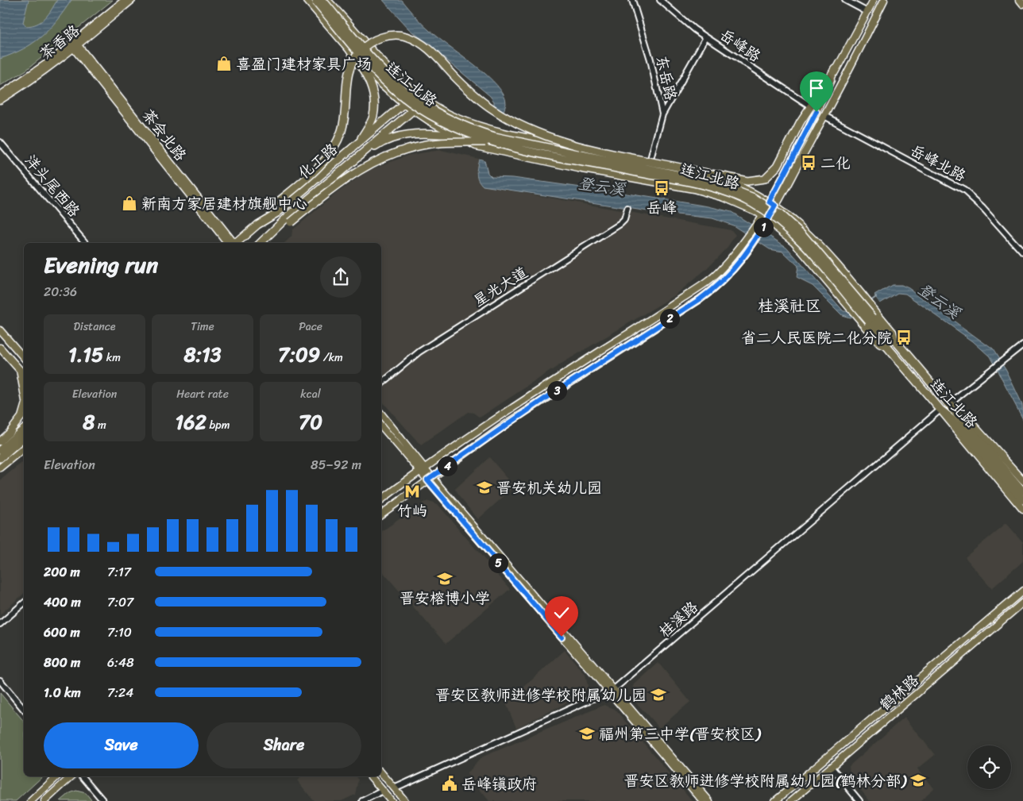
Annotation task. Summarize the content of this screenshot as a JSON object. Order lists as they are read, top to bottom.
{
  "streets": {
    "highway": ["连江北路", "化工路"],
    "main road": ["茶香路", "茶会北路", "鹤林路"],
    "street": [
      "岳峰路",
      "东岳路",
      "岳峰北路",
      "洋头尾西路",
      "星光大道",
      "桂溪路"
    ]
  },
  "crossings": [
    ["茶香路", "茶会北路"],
    ["连江北路", "桂溪路"]
  ],
  "districts": ["桂溪社区"],
  "water": ["登云溪"],
  "places": {
    "shop": ["喜盈门建材家具广场", "新南方家居建材旗舰中心"],
    "bus stop": ["二化", "岳峰", "省二人民医院二化分院"],
    "school or university": [
      "晋安机关幼儿园",
      "晋安榕博小学",
      "晋安区教师进修学校附属幼儿园",
      "福州第三中学(晋安校区)",
      "晋安区教师进修学校附属幼儿园(鹤林分部)"
    ],
    "metro station": ["竹屿"],
    "public building": ["岳峰镇政府"]
  },
  "page": {
    "pins": [
      "1",
      "2",
      "3",
      "4",
      "5"
    ],
    "heading": ["Evening run", "20:36"],
    "stats": [
      ["Distance", "1.15 km"],
      ["Time", "8:13"],
      ["Pace", "7:09 /km"],
      ["Elevation", "8 m"],
      ["Heart rate", "162 bpm"],
      ["kcal", "70"]
    ],
    "chart": ["Elevation", "85–92 m"],
    "list": [
      {
        "name": "200 m",
        "note": "7:17"
      },
      {
        "name": "400 m",
        "note": "7:07"
      },
      {
        "name": "600 m",
        "note": "7:10"
      },
      {
        "name": "800 m",
        "note": "6:48"
      },
      {
        "name": "1.0 km",
        "note": "7:24"
      }
    ],
    "buttons": ["Save", "Share"]
  }
}
